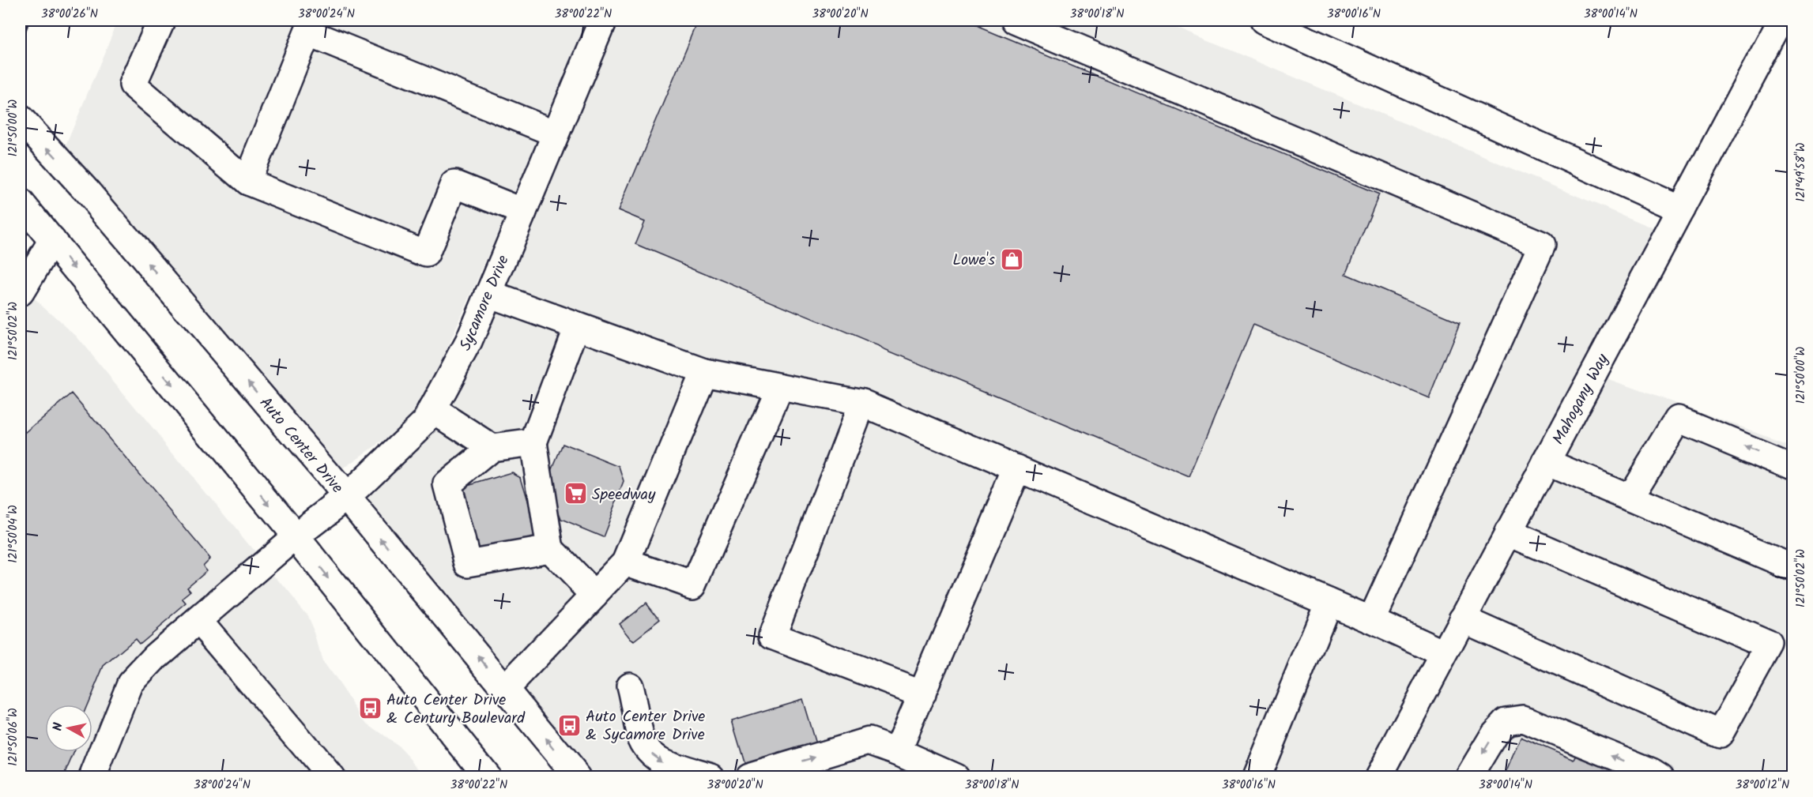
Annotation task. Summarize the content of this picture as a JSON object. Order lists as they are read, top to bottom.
{
  "streets": {
    "street": ["Sycamore Drive", "Mahogany Way", "Auto Center Drive"]
  },
  "crossings": [
    ["Sycamore Drive", "Auto Center Drive"]
  ],
  "places": {
    "shop": ["Lowe's"],
    "supermarket": ["Speedway"],
    "bus stop": ["Auto Center Drive & Century Boulevard", "Auto Center Drive & Sycamore Drive"]
  },
  "north": "left",
  "coordinates": [
    "38°00'26\"N",
    "38°00'24\"N",
    "38°00'22\"N",
    "38°00'20\"N",
    "38°00'18\"N",
    "38°00'16\"N",
    "38°00'14\"N",
    "121°50'00\"W",
    "121°49'58\"W",
    "121°50'02\"W",
    "121°50'04\"W",
    "121°50'06\"W",
    "38°00'12\"N"
  ]
}
